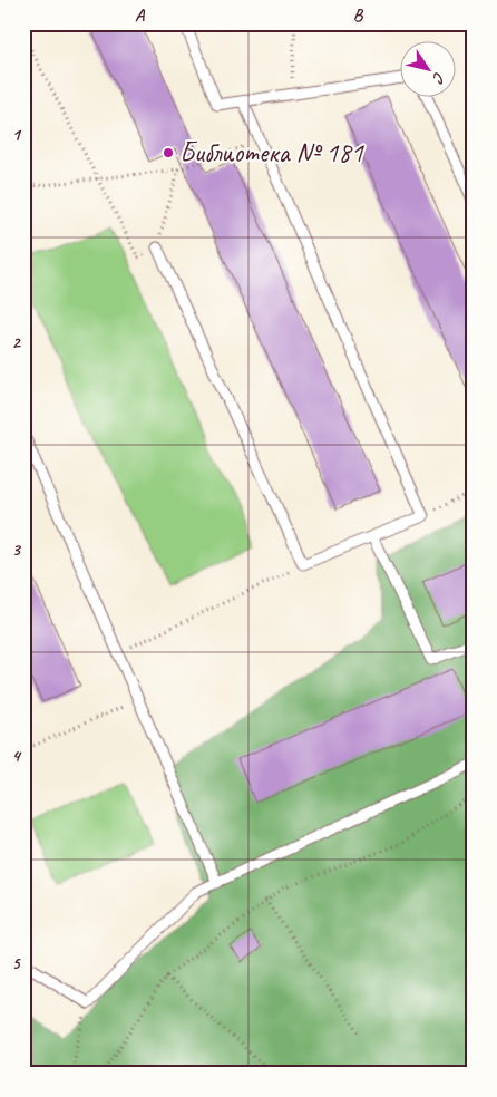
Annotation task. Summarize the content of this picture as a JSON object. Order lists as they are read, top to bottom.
{
  "places": ["Библиотека № 181"],
  "north": "bottom right",
  "grid": {
    "columns": ["A", "B"],
    "rows": [
      "1",
      "2",
      "3",
      "4",
      "5"
    ]
  }
}
